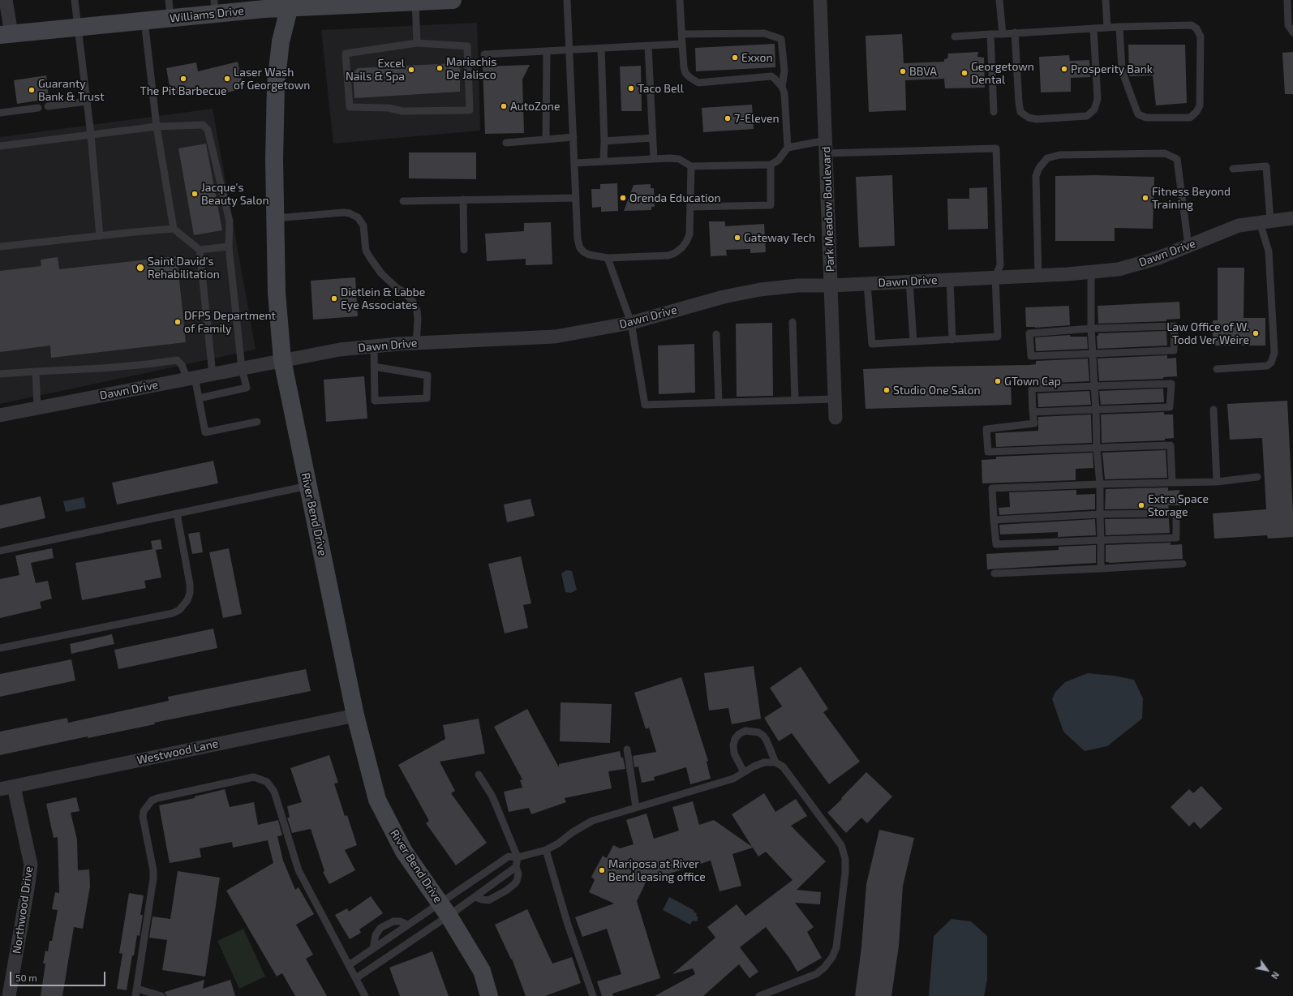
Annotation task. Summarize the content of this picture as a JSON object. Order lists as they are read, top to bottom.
{
  "streets": {
    "street": [
      "Williams Drive",
      "Park Meadow Boulevard",
      "Dawn Drive",
      "River Bend Drive",
      "Westwood Lane",
      "Northwood Drive"
    ]
  },
  "crossings": [
    ["Williams Drive", "River Bend Drive"],
    ["Park Meadow Boulevard", "Dawn Drive"],
    ["Dawn Drive", "River Bend Drive"],
    ["River Bend Drive", "Westwood Lane"],
    ["Westwood Lane", "Northwood Drive"]
  ],
  "places": [
    "Exxon",
    "Mariachis De Jalisco",
    "Prosperity Bank",
    "Excel Nails & Spa",
    "BBVA",
    "Georgetown Dental",
    "The Pit Barbecue",
    "Laser Wash of Georgetown",
    "Taco Bell",
    "Guaranty Bank & Trust",
    "AutoZone",
    "7-Eleven",
    "Jacque's Beauty Salon",
    "Orenda Education",
    "Fitness Beyond Training",
    "Gateway Tech",
    "Saint David's Rehabilitation",
    "Dietlein & Labbe Eye Associates",
    "DFPS Department of Family",
    "Law Office of W. Todd Ver Weire",
    "GTown Cap",
    "Studio One Salon",
    "Extra Space Storage",
    "Mariposa at River Bend leasing office"
  ],
  "scale_bar": "50 m",
  "north": "bottom right"
}
